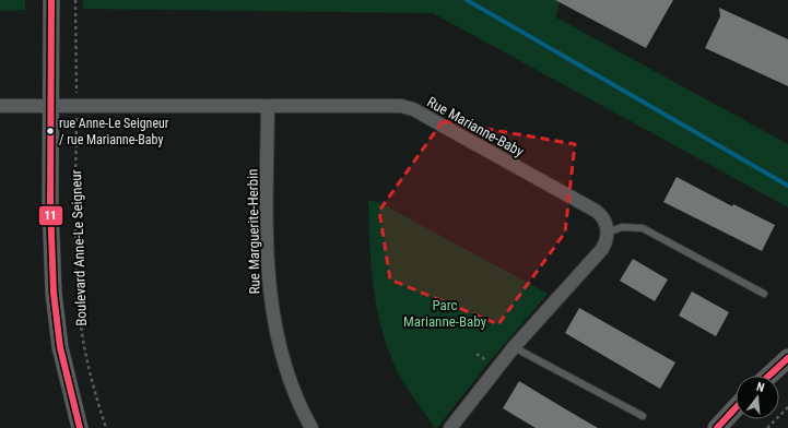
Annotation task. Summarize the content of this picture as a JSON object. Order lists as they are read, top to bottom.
{
  "streets": {
    "street": ["Rue Marianne-Baby", "Rue Marguerite-Herbin", "Boulevard Anne-Le Seigneur"]
  },
  "crossings": [
    ["Rue Marianne-Baby", "Rue Marguerite-Herbin"],
    ["Rue Marianne-Baby", "Boulevard Anne-Le Seigneur"]
  ],
  "parks": ["Parc Marianne-Baby"],
  "places": ["rue Anne-Le Seigneur / rue Marianne-Baby"],
  "lines": ["transit line 11"],
  "north": "top"
}
